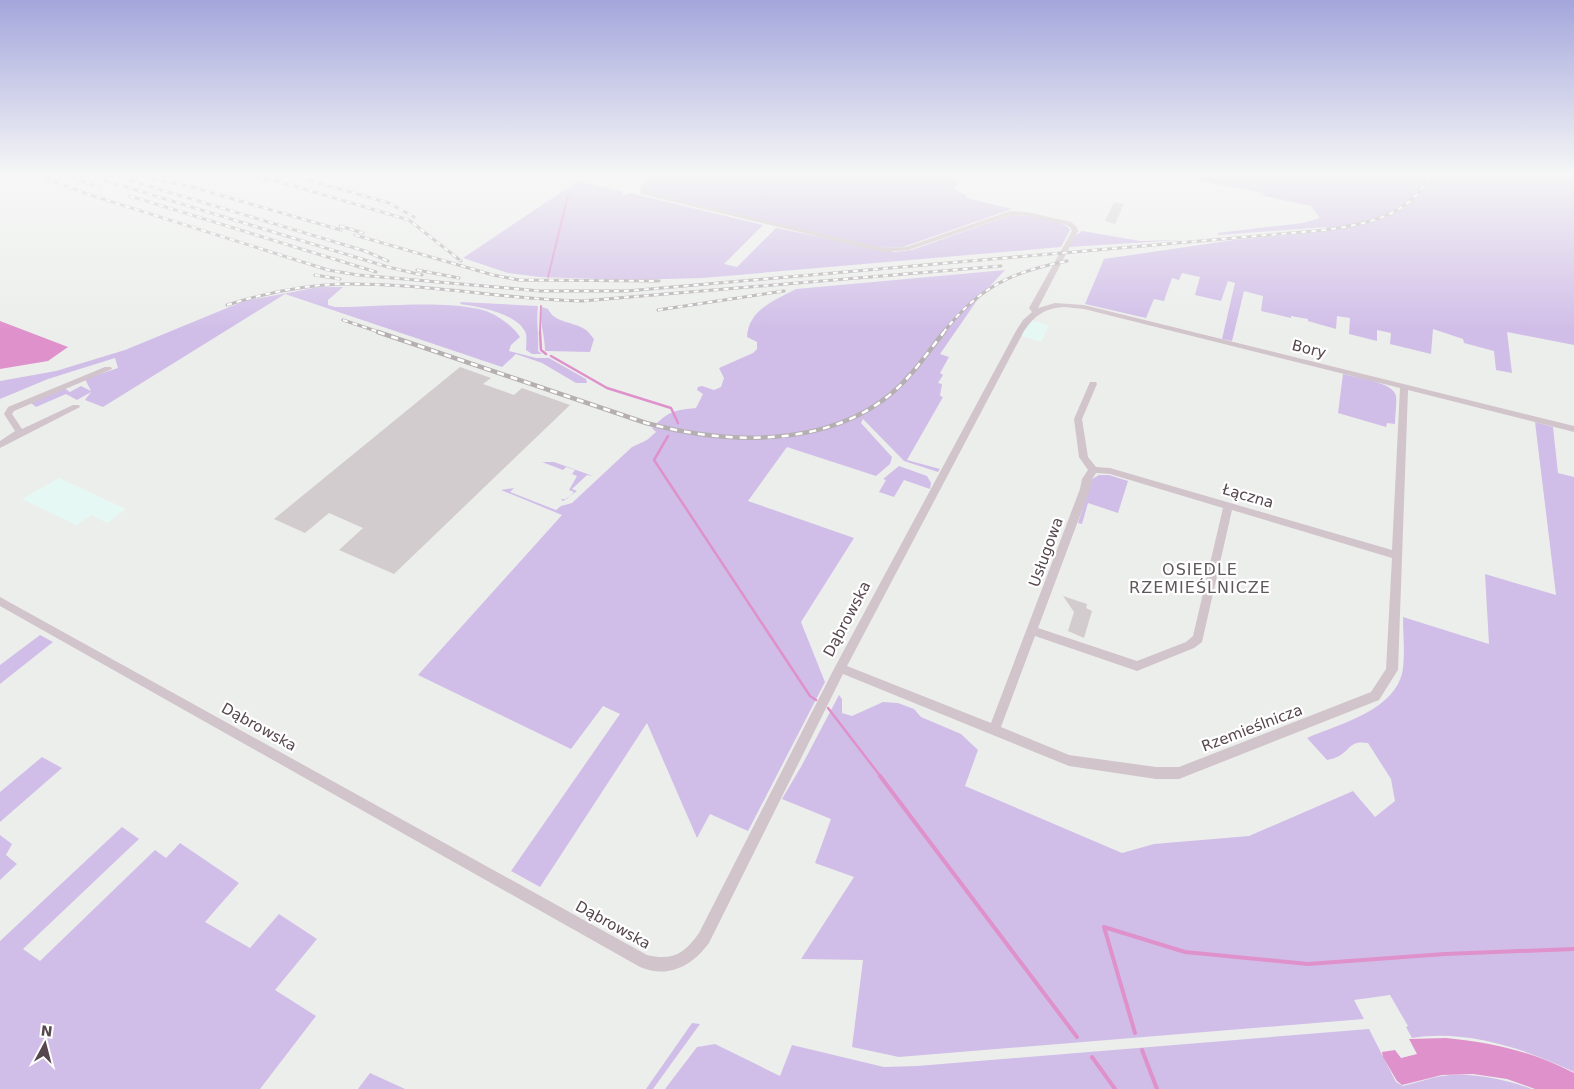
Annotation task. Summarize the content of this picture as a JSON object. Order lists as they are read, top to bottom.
{
  "streets": {
    "street": [
      "Bory",
      "Łączna",
      "Usługowa",
      "Dąbrowska",
      "Rzemieślnicza"
    ]
  },
  "crossings": [
    ["Bory", "Dąbrowska"],
    ["Bory", "Rzemieślnicza"],
    ["Łączna", "Usługowa"],
    ["Łączna", "Rzemieślnicza"],
    ["Usługowa", "Rzemieślnicza"],
    ["Dąbrowska", "Rzemieślnicza"]
  ],
  "districts": ["OSIEDLE RZEMIEŚLNICZE"],
  "north": "top"
}
